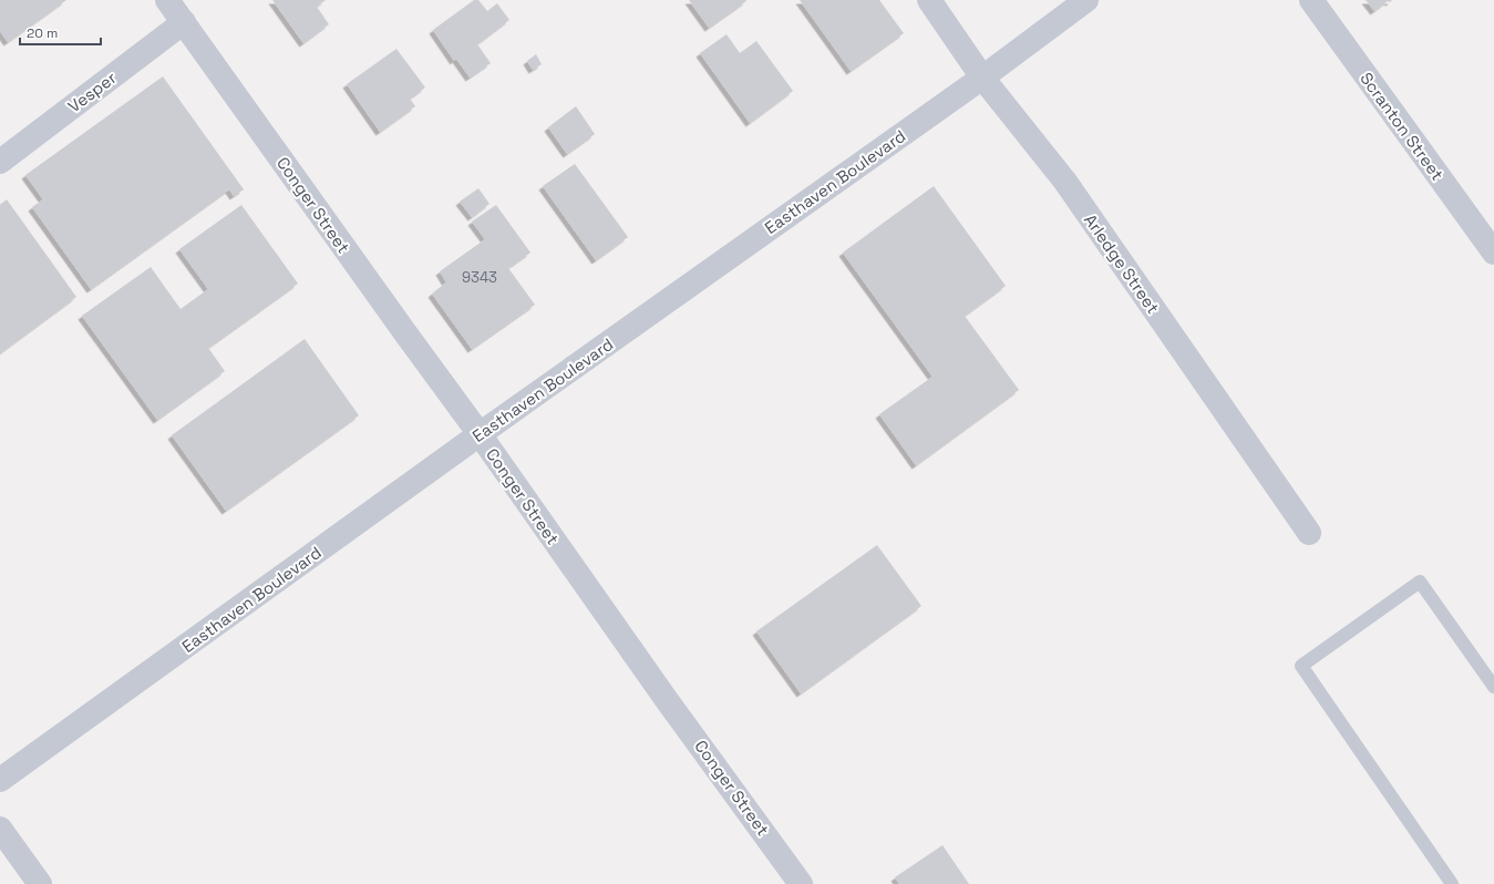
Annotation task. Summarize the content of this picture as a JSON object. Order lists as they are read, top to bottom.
{
  "streets": {
    "street": [
      "Vesper",
      "Scranton Street",
      "Easthaven Boulevard",
      "Conger Street",
      "Arledge Street"
    ]
  },
  "crossings": [
    ["Vesper", "Conger Street"],
    ["Easthaven Boulevard", "Conger Street"],
    ["Easthaven Boulevard", "Arledge Street"]
  ],
  "house_numbers": ["9343"],
  "scale_bar": "20 m"
}
